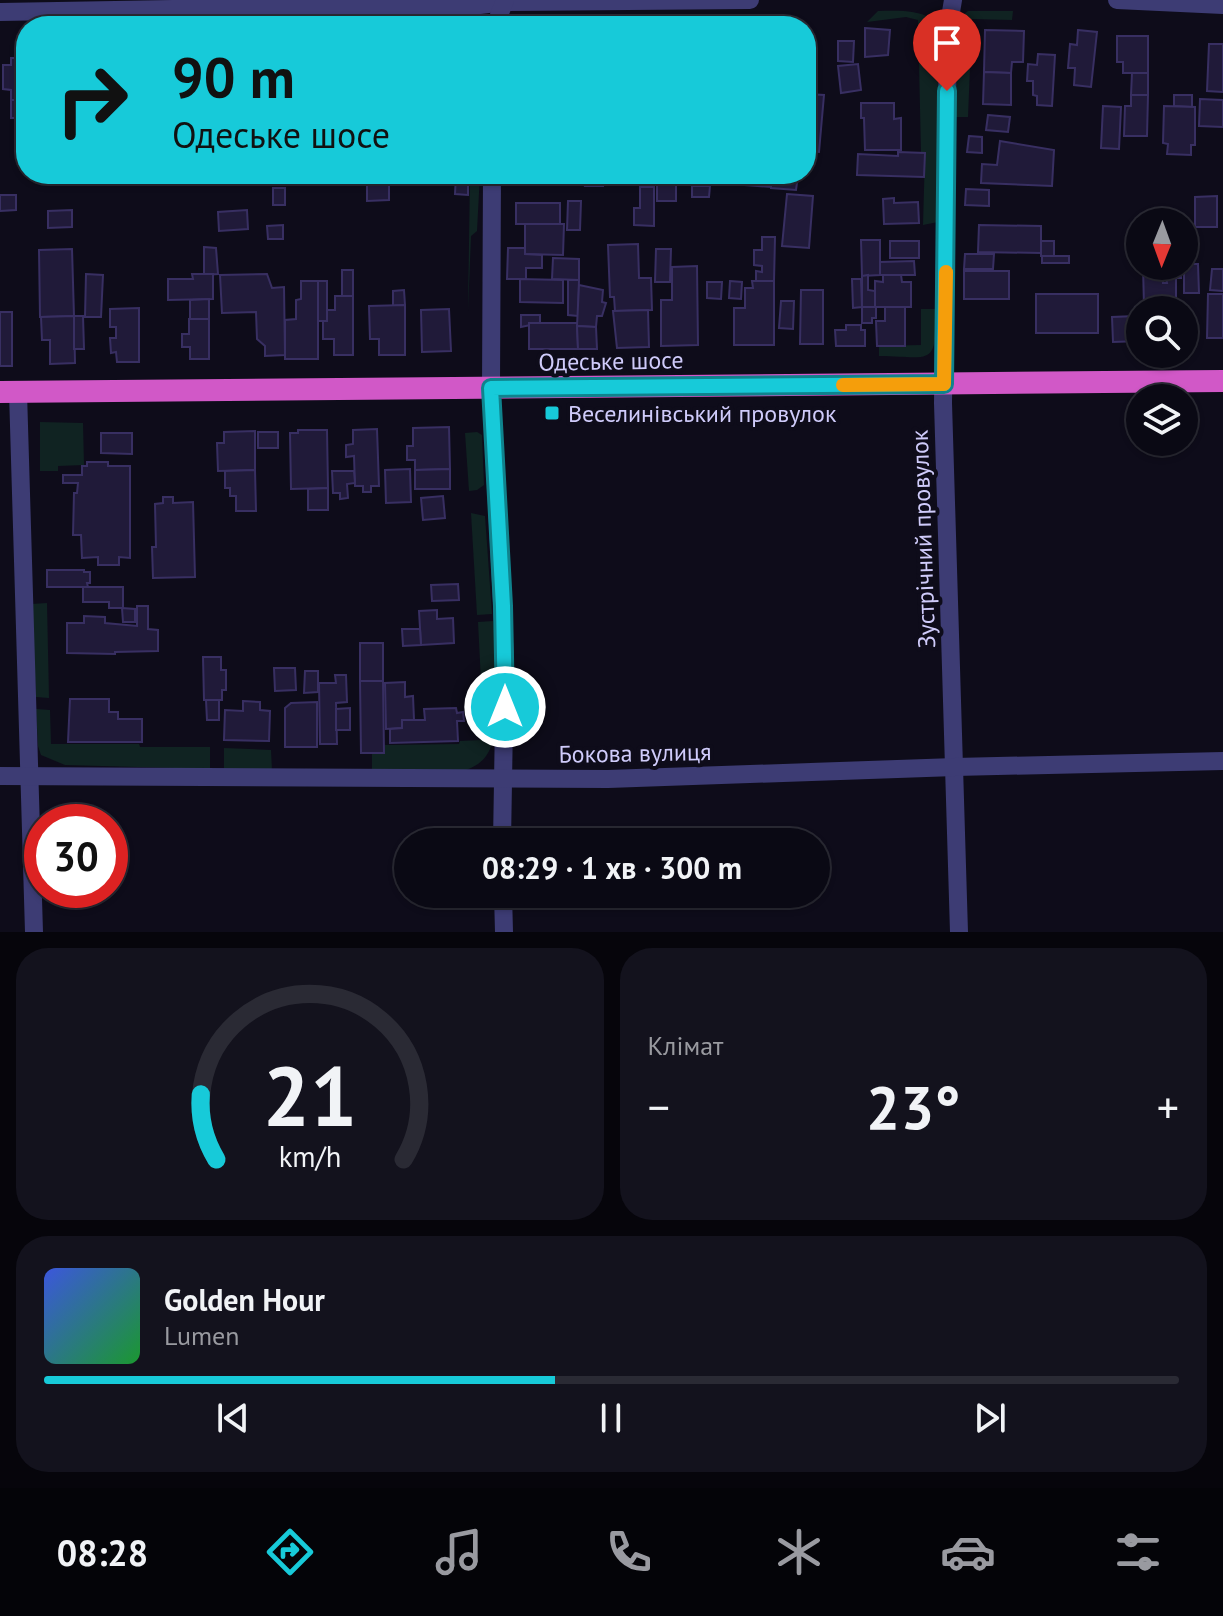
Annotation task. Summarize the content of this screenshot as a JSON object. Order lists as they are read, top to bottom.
{
  "streets": {
    "highway": ["Одеське шосе"],
    "street": ["Зустрічний провулок", "Бокова вулиця"]
  },
  "crossings": [
    ["Одеське шосе", "Зустрічний провулок"],
    ["Зустрічний провулок", "Бокова вулиця"]
  ],
  "places": {
    "transit": ["Веселинівський провулок"]
  },
  "north": "bottom",
  "page": {
    "turn": ["90 m", "Одеське шосе"],
    "limit": "30",
    "trip": "08:29 · 1 хв · 300 m",
    "tile": "Клімат",
    "heat": ["−", "23°", "+"],
    "song": ["Golden Hour", "Lumen"],
    "tabs": "08:28",
    "gauge": ["21", "km/h"]
  }
}
